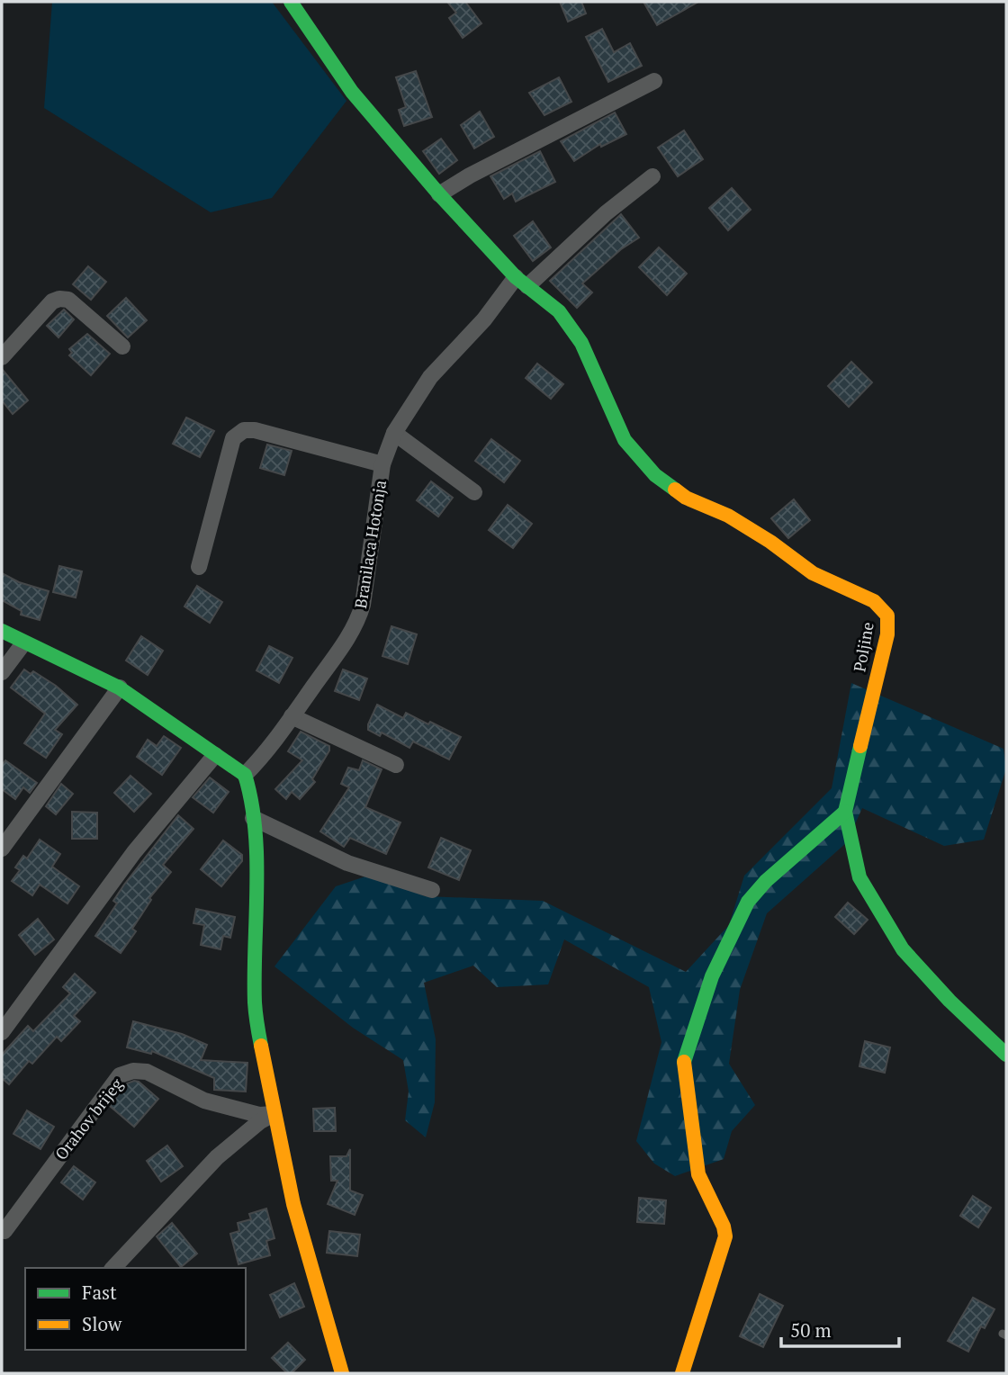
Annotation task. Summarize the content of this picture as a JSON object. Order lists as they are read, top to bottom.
{
  "streets": {
    "street": ["Branilaca Hotonja", "Poljine", "Orahov brijeg"]
  },
  "crossings": [
    ["Branilaca Hotonja", "Poljine"]
  ],
  "legend": ["Fast", "Slow"],
  "scale_bar": "50 m"
}
